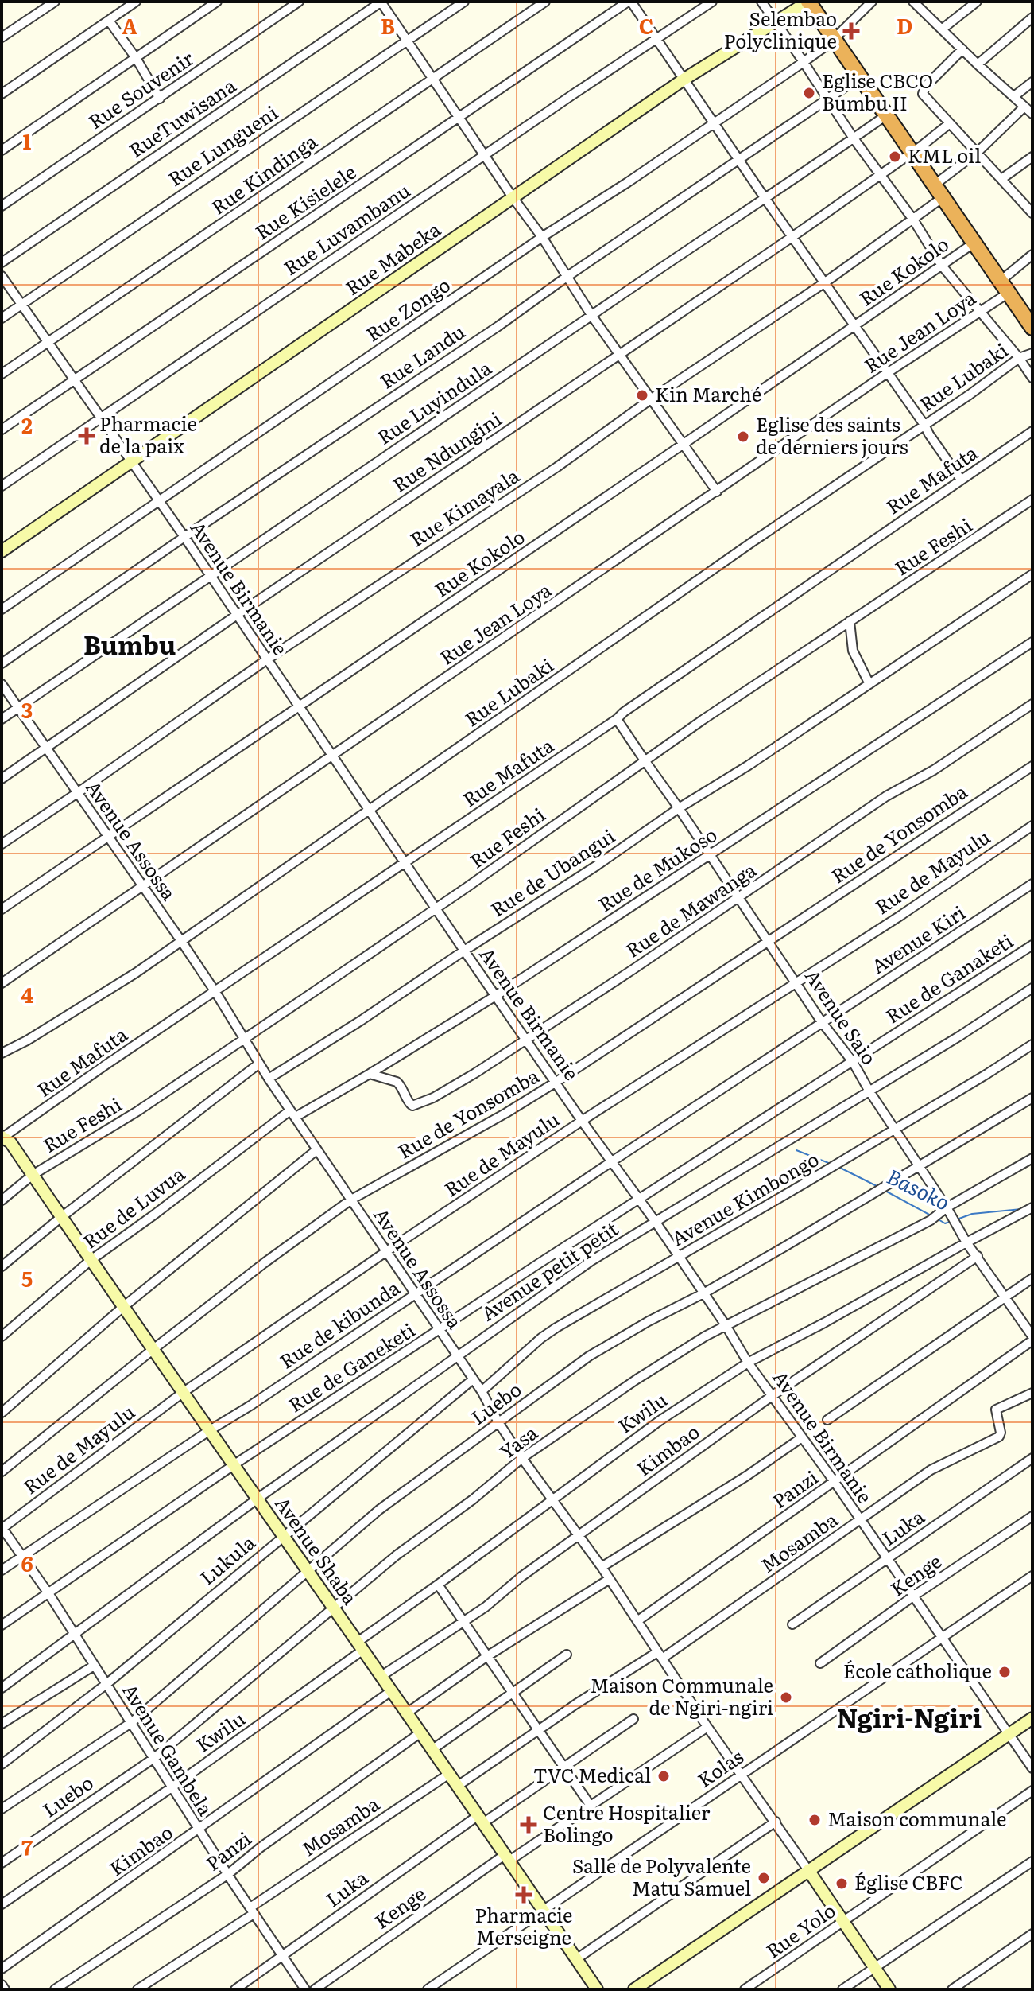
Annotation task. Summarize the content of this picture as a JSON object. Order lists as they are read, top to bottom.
{
  "streets": {
    "street": [
      "Rue Souvenir",
      "RueTuwisana",
      "Rue Lungueni",
      "Rue Kindinga",
      "Rue Kisielele",
      "Rue Luvambanu",
      "Rue Mabeka",
      "Rue Kokolo",
      "Rue Zongo",
      "Rue Jean Loya",
      "Rue Landu",
      "Rue Lubaki",
      "Rue Luyindula",
      "Rue Ndungini",
      "Rue Mafuta",
      "Rue Kimayala",
      "Rue Feshi",
      "Avenue Birmanie",
      "Rue de Yonsomba",
      "Avenue Assossa",
      "Rue de Mukoso",
      "Rue de Mayulu",
      "Rue de Ubangui",
      "Rue de Mawanga",
      "Avenue Kiri",
      "Rue de Ganaketi",
      "Avenue Saio",
      "Avenue Kimbongo",
      "Rue de Luvua",
      "Avenue petit petit",
      "Rue de kibunda",
      "Rue de Ganeketi",
      "Luebo",
      "Kwilu",
      "Yasa",
      "Kimbao",
      "Panzi",
      "Luka",
      "Mosamba",
      "Avenue Shaba",
      "Lukula",
      "Kenge",
      "Avenue Gambela",
      "Kolas",
      "Rue Yolo"
    ]
  },
  "crossings": [
    ["Rue Lungueni", "Avenue Birmanie"],
    ["Rue Kindinga", "Avenue Birmanie"],
    ["Rue Kisielele", "Avenue Birmanie"],
    ["Rue Luvambanu", "Avenue Birmanie"],
    ["Rue Mabeka", "Avenue Birmanie"],
    ["Rue Kokolo", "Avenue Birmanie"],
    ["Rue Kokolo", "Avenue Assossa"],
    ["Rue Zongo", "Avenue Birmanie"],
    ["Rue Jean Loya", "Avenue Birmanie"],
    ["Rue Jean Loya", "Avenue Assossa"],
    ["Rue Landu", "Avenue Birmanie"],
    ["Rue Lubaki", "Avenue Birmanie"],
    ["Rue Lubaki", "Avenue Assossa"],
    ["Rue Luyindula", "Avenue Birmanie"],
    ["Rue Luyindula", "Avenue Assossa"],
    ["Rue Ndungini", "Avenue Birmanie"],
    ["Rue Ndungini", "Avenue Assossa"],
    ["Rue Mafuta", "Avenue Birmanie"],
    ["Rue Mafuta", "Avenue Assossa"],
    ["Rue Mafuta", "Avenue Saio"],
    ["Rue Mafuta", "Avenue Shaba"],
    ["Rue Kimayala", "Avenue Birmanie"],
    ["Rue Kimayala", "Avenue Assossa"],
    ["Rue Feshi", "Avenue Birmanie"],
    ["Rue Feshi", "Avenue Assossa"],
    ["Rue Feshi", "Avenue Saio"],
    ["Rue Feshi", "Avenue Shaba"],
    ["Avenue Birmanie", "Rue de Yonsomba"],
    ["Avenue Birmanie", "Rue de Mukoso"],
    ["Avenue Birmanie", "Rue de Mayulu"],
    ["Avenue Birmanie", "Rue de Ubangui"],
    ["Avenue Birmanie", "Rue de Mawanga"],
    ["Avenue Birmanie", "Avenue Kimbongo"],
    ["Avenue Birmanie", "Avenue petit petit"],
    ["Avenue Birmanie", "Rue de kibunda"],
    ["Avenue Birmanie", "Rue de Ganeketi"],
    ["Avenue Birmanie", "Luebo"],
    ["Avenue Birmanie", "Kwilu"],
    ["Avenue Birmanie", "Yasa"],
    ["Avenue Birmanie", "Kimbao"],
    ["Avenue Birmanie", "Panzi"],
    ["Avenue Birmanie", "Luka"],
    ["Avenue Birmanie", "Mosamba"],
    ["Avenue Birmanie", "Kenge"],
    ["Avenue Birmanie", "Kolas"],
    ["Rue de Yonsomba", "Avenue Assossa"],
    ["Rue de Yonsomba", "Avenue Saio"],
    ["Rue de Yonsomba", "Avenue Shaba"],
    ["Avenue Assossa", "Rue de Mukoso"],
    ["Avenue Assossa", "Rue de Mayulu"],
    ["Avenue Assossa", "Rue de Ubangui"],
    ["Avenue Assossa", "Avenue Kimbongo"],
    ["Avenue Assossa", "Rue de Luvua"],
    ["Avenue Assossa", "Avenue petit petit"],
    ["Avenue Assossa", "Rue de kibunda"],
    ["Avenue Assossa", "Rue de Ganeketi"],
    ["Avenue Assossa", "Luebo"],
    ["Avenue Assossa", "Kwilu"],
    ["Avenue Assossa", "Yasa"],
    ["Avenue Assossa", "Kimbao"],
    ["Avenue Assossa", "Panzi"],
    ["Avenue Assossa", "Mosamba"],
    ["Avenue Assossa", "Lukula"],
    ["Avenue Assossa", "Kenge"],
    ["Avenue Assossa", "Kolas"],
    ["Rue de Mukoso", "Rue de Mawanga"],
    ["Rue de Mukoso", "Avenue Saio"],
    ["Rue de Mukoso", "Rue de Luvua"],
    ["Rue de Mayulu", "Avenue Saio"],
    ["Rue de Mayulu", "Avenue Shaba"],
    ["Rue de Mayulu", "Avenue Gambela"],
    ["Rue de Ubangui", "Avenue Saio"],
    ["Rue de Mawanga", "Avenue Saio"],
    ["Avenue Kiri", "Avenue Saio"],
    ["Avenue Kiri", "Rue de kibunda"],
    ["Rue de Ganaketi", "Avenue Saio"],
    ["Rue de Ganaketi", "Rue de Ganeketi"],
    ["Avenue Saio", "Avenue Kimbongo"],
    ["Avenue Saio", "Avenue petit petit"],
    ["Avenue Saio", "Rue de Ganeketi"],
    ["Avenue Saio", "Luebo"],
    ["Avenue Saio", "Kwilu"],
    ["Avenue Saio", "Yasa"],
    ["Avenue Saio", "Kimbao"],
    ["Avenue Saio", "Panzi"],
    ["Rue de Luvua", "Avenue Shaba"],
    ["Avenue petit petit", "Avenue Shaba"],
    ["Avenue petit petit", "Avenue Gambela"],
    ["Rue de kibunda", "Avenue Shaba"],
    ["Rue de kibunda", "Avenue Gambela"],
    ["Rue de Ganeketi", "Avenue Shaba"],
    ["Rue de Ganeketi", "Avenue Gambela"],
    ["Luebo", "Yasa"],
    ["Luebo", "Avenue Shaba"],
    ["Luebo", "Avenue Gambela"],
    ["Kwilu", "Avenue Shaba"],
    ["Kwilu", "Avenue Gambela"],
    ["Yasa", "Avenue Shaba"],
    ["Yasa", "Avenue Gambela"],
    ["Kimbao", "Avenue Shaba"],
    ["Kimbao", "Avenue Gambela"],
    ["Panzi", "Avenue Shaba"],
    ["Panzi", "Avenue Gambela"],
    ["Luka", "Avenue Shaba"],
    ["Luka", "Avenue Gambela"],
    ["Mosamba", "Avenue Shaba"],
    ["Mosamba", "Avenue Gambela"],
    ["Avenue Shaba", "Lukula"],
    ["Avenue Shaba", "Kenge"],
    ["Avenue Shaba", "Kolas"],
    ["Lukula", "Avenue Gambela"]
  ],
  "districts": ["Bumbu", "Ngiri-Ngiri"],
  "water": ["Basoko"],
  "places": {
    "health": [
      "Selembao Polyclinique",
      "Pharmacie de la paix",
      "Centre Hospitalier Bolingo",
      "Pharmacie Merseigne"
    ],
    "other": [
      "Eglise CBCO Bumbu II",
      "KML oil",
      "Kin Marché",
      "Eglise des saints de derniers jours",
      "École catholique",
      "Maison Communale de Ngiri-ngiri",
      "TVC Medical",
      "Maison communale",
      "Salle de Polyvalente Matu Samuel",
      "Église CBFC"
    ]
  },
  "grid": {
    "columns": [
      "A",
      "B",
      "C",
      "D"
    ],
    "rows": [
      "1",
      "2",
      "3",
      "4",
      "5",
      "6",
      "7"
    ]
  }
}
